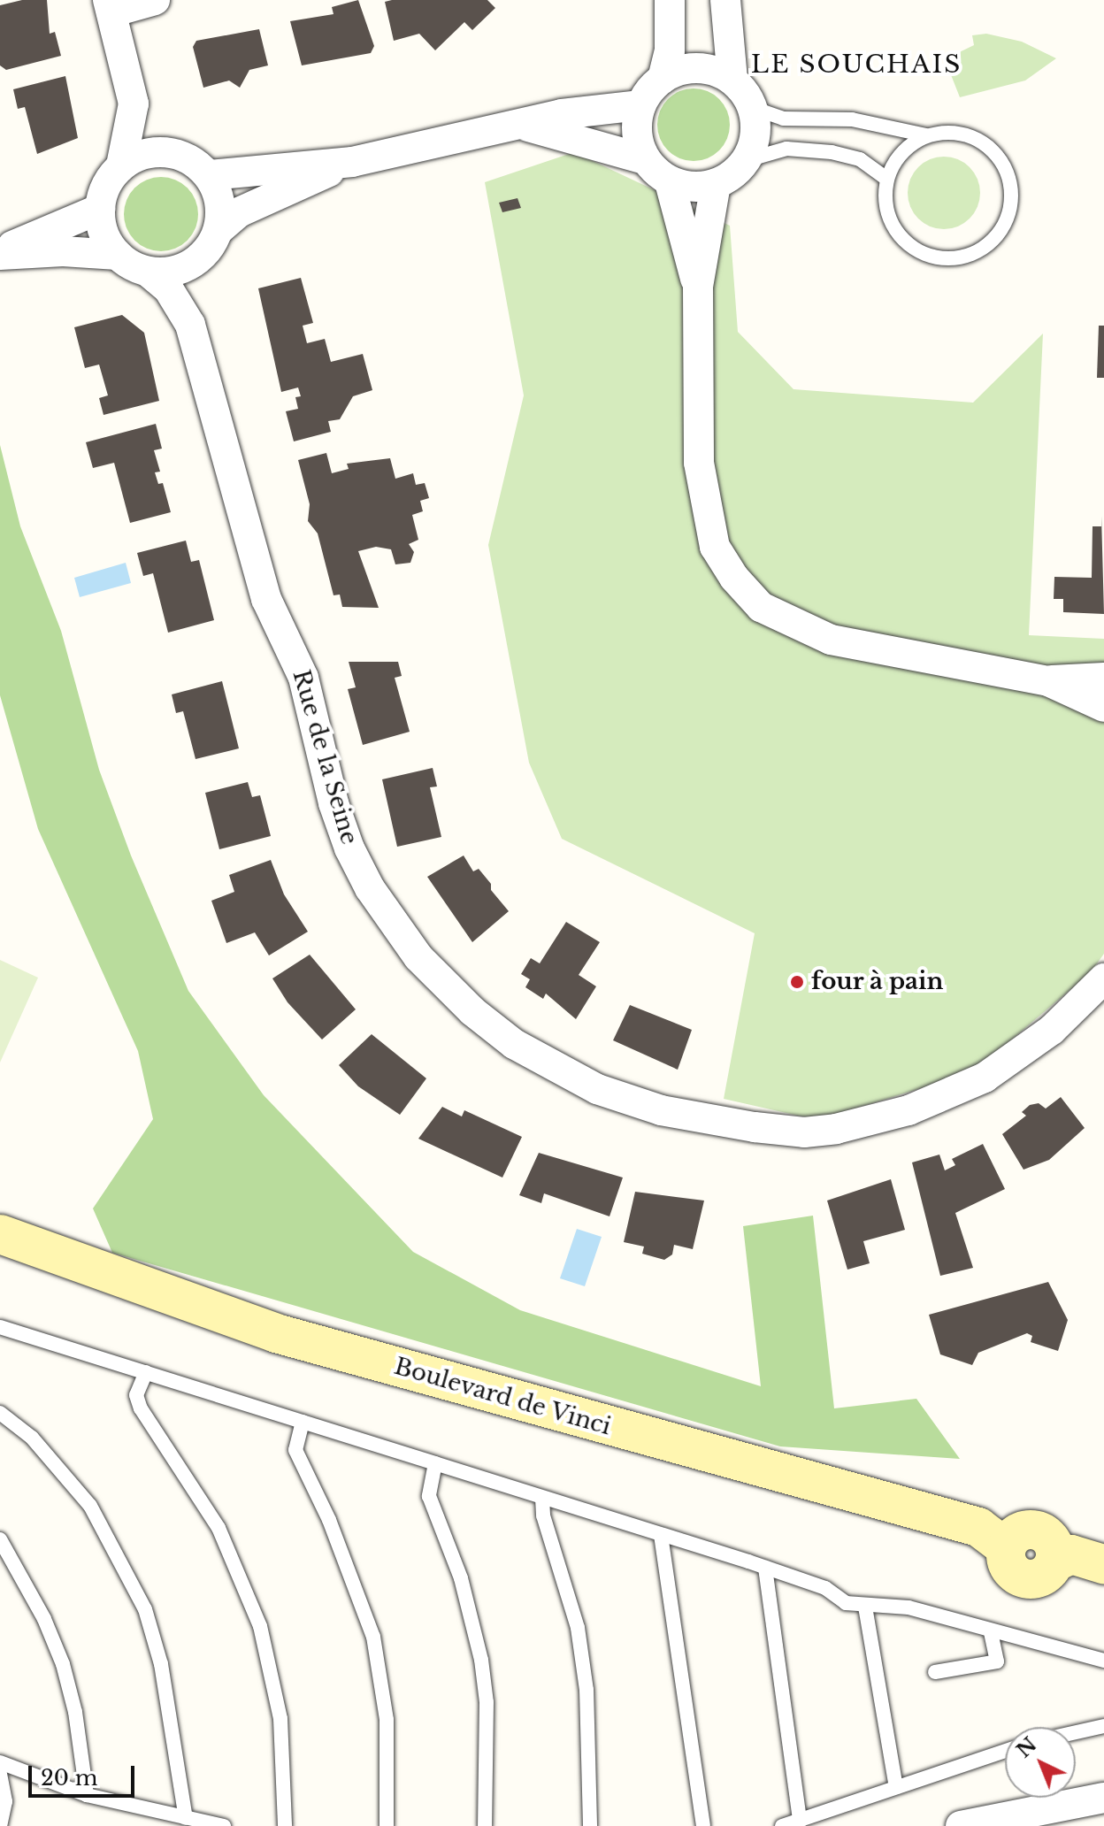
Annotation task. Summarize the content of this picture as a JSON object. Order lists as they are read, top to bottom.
{
  "streets": {
    "main road": ["Boulevard de Vinci"],
    "street": ["Rue de la Seine"]
  },
  "districts": ["LE SOUCHAIS"],
  "places": ["four à pain"],
  "scale_bar": "20 m",
  "north": "top left"
}
